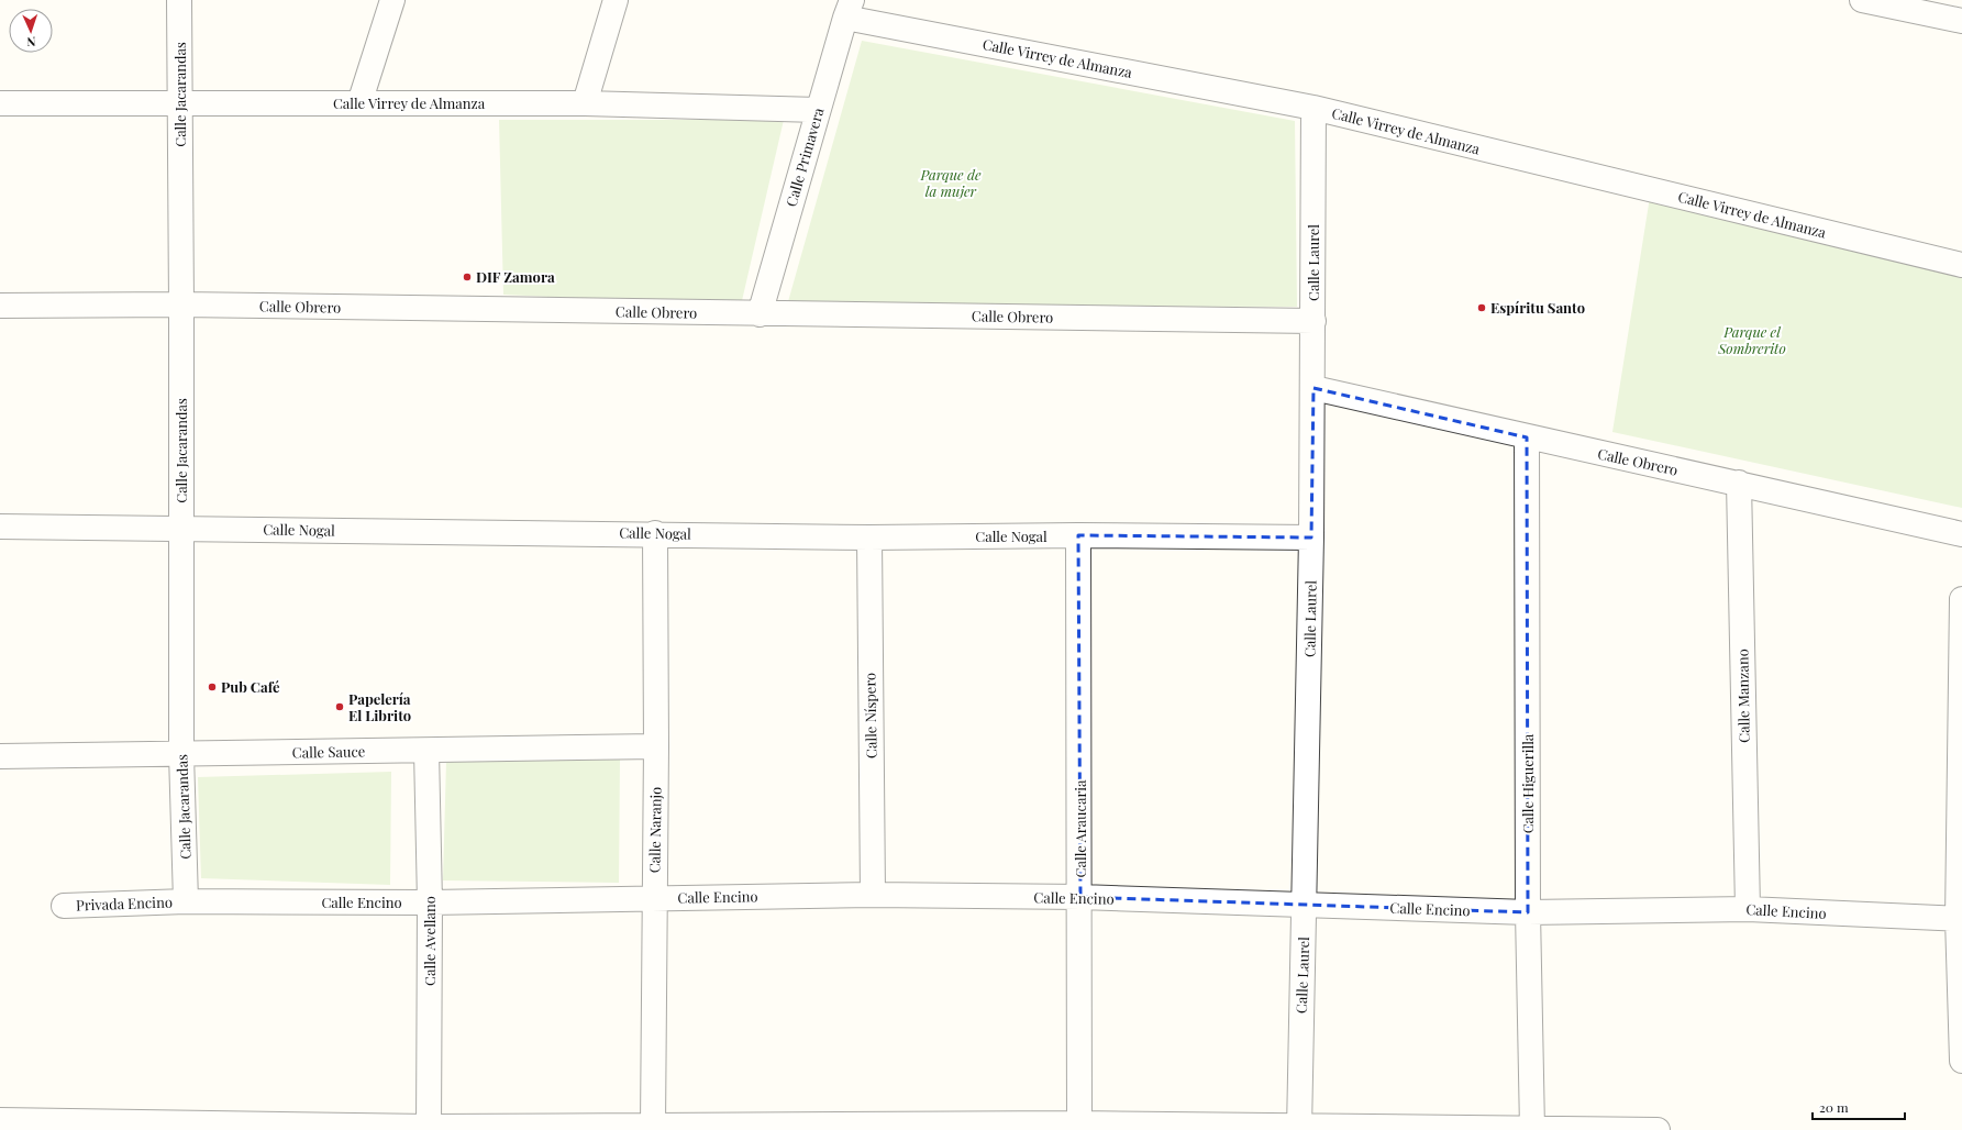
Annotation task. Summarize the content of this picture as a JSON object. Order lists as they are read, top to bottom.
{
  "streets": {
    "street": [
      "Calle Virrey de Almanza",
      "Calle Jacarandas",
      "Calle Primavera",
      "Calle Laurel",
      "Calle Obrero",
      "Calle Nogal",
      "Calle Manzano",
      "Calle Níspero",
      "Calle Sauce",
      "Calle Higuerilla",
      "Calle Araucaria",
      "Calle Naranjo",
      "Calle Encino",
      "Privada Encino",
      "Calle Avellano"
    ]
  },
  "crossings": [
    ["Calle Virrey de Almanza", "Calle Jacarandas"],
    ["Calle Virrey de Almanza", "Calle Primavera"],
    ["Calle Virrey de Almanza", "Calle Laurel"],
    ["Calle Jacarandas", "Calle Obrero"],
    ["Calle Jacarandas", "Calle Nogal"],
    ["Calle Jacarandas", "Calle Sauce"],
    ["Calle Jacarandas", "Calle Encino"],
    ["Calle Jacarandas", "Privada Encino"],
    ["Calle Primavera", "Calle Obrero"],
    ["Calle Laurel", "Calle Obrero"],
    ["Calle Laurel", "Calle Nogal"],
    ["Calle Laurel", "Calle Encino"],
    ["Calle Obrero", "Calle Manzano"],
    ["Calle Obrero", "Calle Higuerilla"],
    ["Calle Nogal", "Calle Níspero"],
    ["Calle Nogal", "Calle Araucaria"],
    ["Calle Nogal", "Calle Naranjo"],
    ["Calle Manzano", "Calle Encino"],
    ["Calle Níspero", "Calle Encino"],
    ["Calle Sauce", "Calle Naranjo"],
    ["Calle Sauce", "Calle Avellano"],
    ["Calle Higuerilla", "Calle Encino"],
    ["Calle Araucaria", "Calle Encino"],
    ["Calle Naranjo", "Calle Encino"],
    ["Calle Encino", "Privada Encino"],
    ["Calle Encino", "Calle Avellano"]
  ],
  "parks": ["Parque de la mujer", "Parque el Sombrerito"],
  "places": [
    "DIF Zamora",
    "Espíritu Santo",
    "Pub Café",
    "Papelería El Librito"
  ],
  "scale_bar": "20 m",
  "north": "bottom"
}
